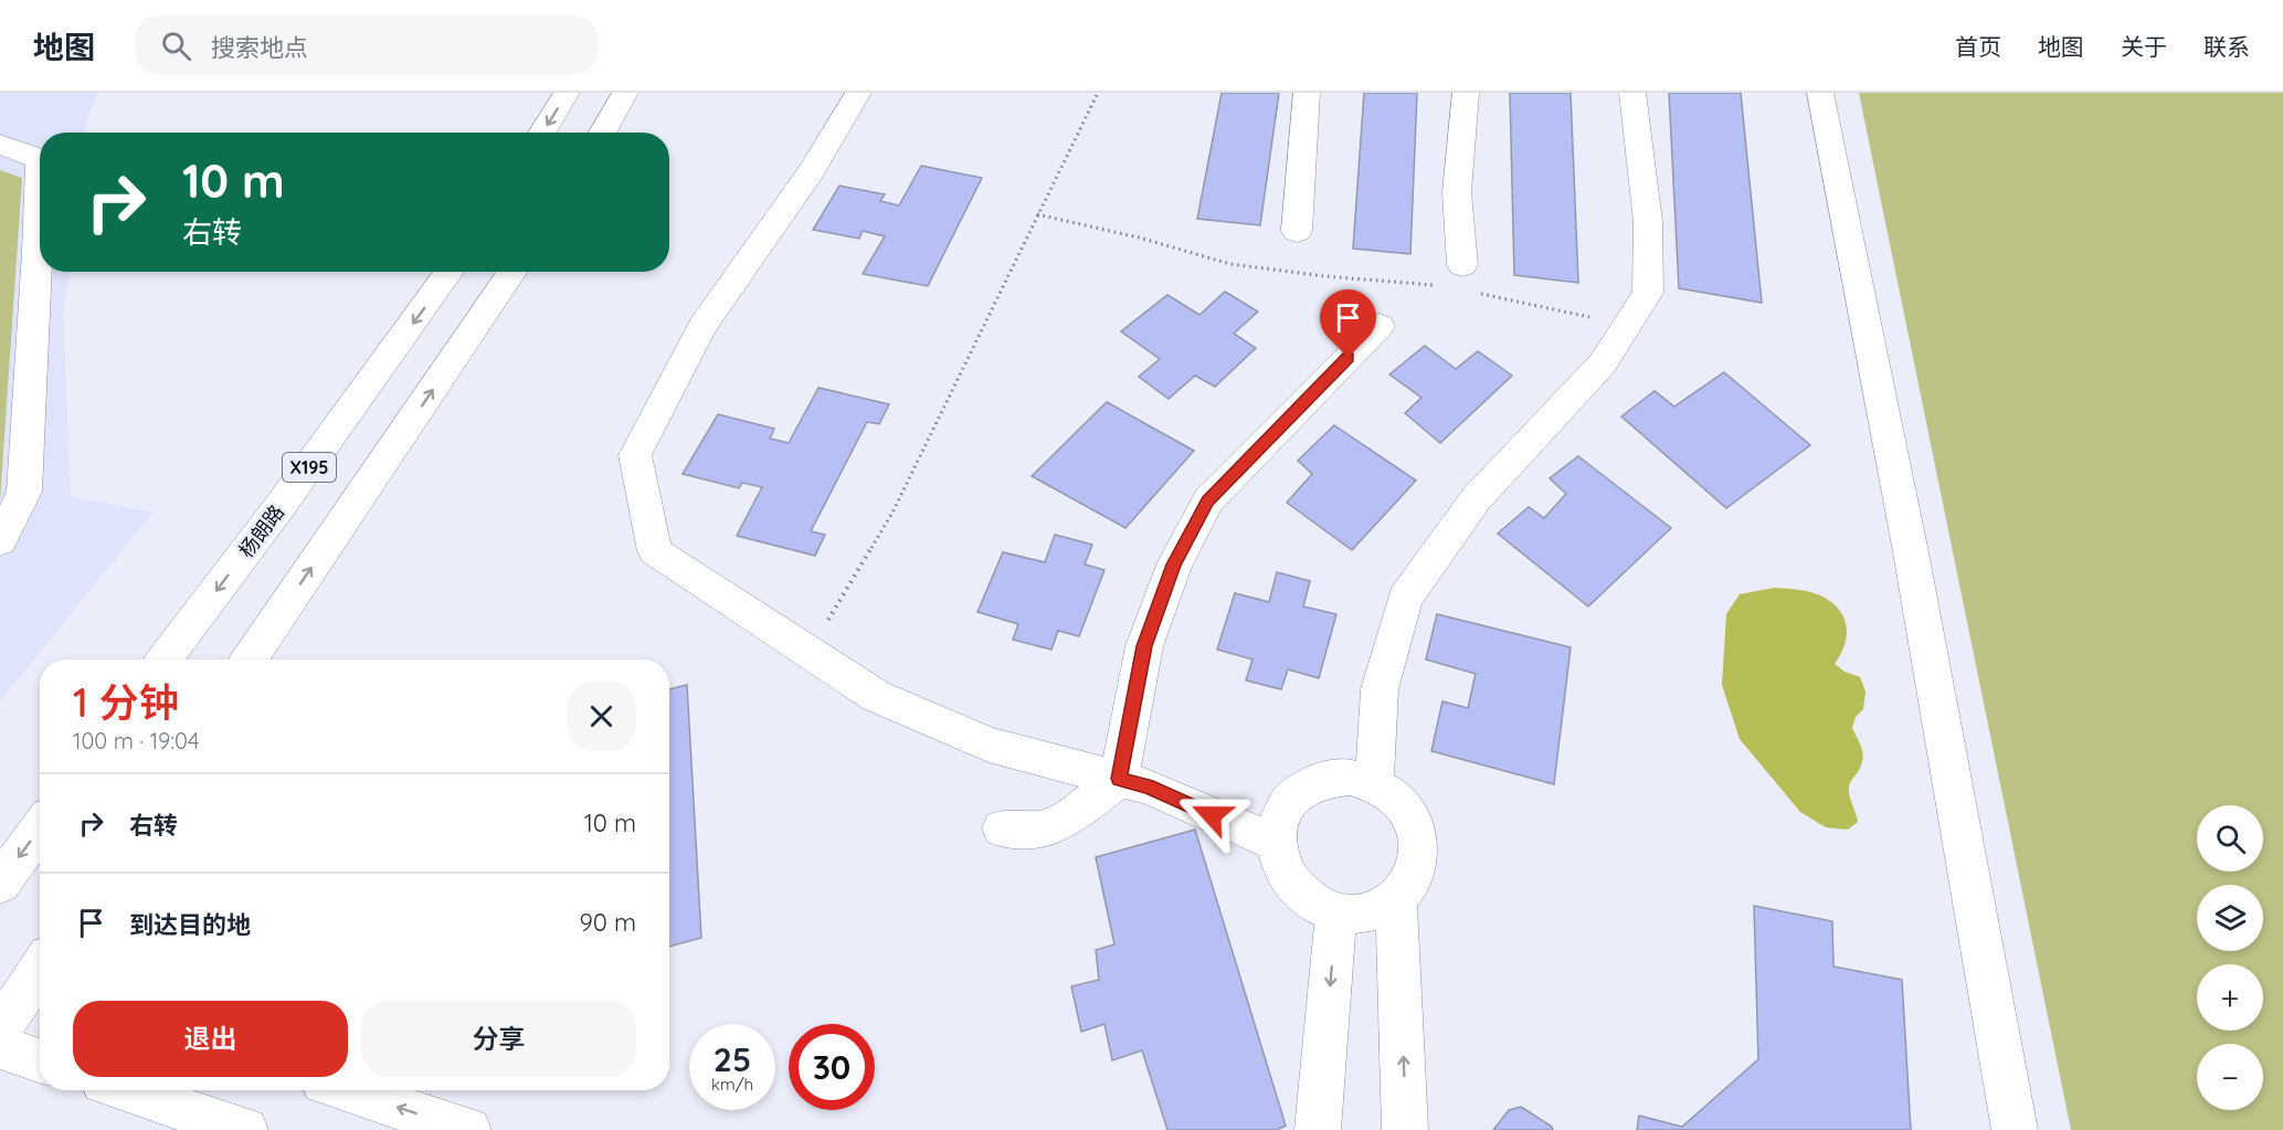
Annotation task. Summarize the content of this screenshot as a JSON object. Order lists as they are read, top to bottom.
{
  "streets": {
    "street": ["X195", "杨朗路"]
  },
  "page": {
    "header": "地图",
    "search": "搜索地点",
    "nav": [
      "首页",
      "地图",
      "关于",
      "联系"
    ],
    "turn": ["10 m", "右转"],
    "heading": ["1 分钟", "100 m · 19:04"],
    "list": [
      {
        "name": "右转",
        "value": "10 m"
      },
      {
        "name": "到达目的地",
        "value": "90 m"
      }
    ],
    "map_buttons": ["+", "−"],
    "buttons": ["退出", "分享"],
    "speed": "25 km/h",
    "limit": "30"
  }
}
